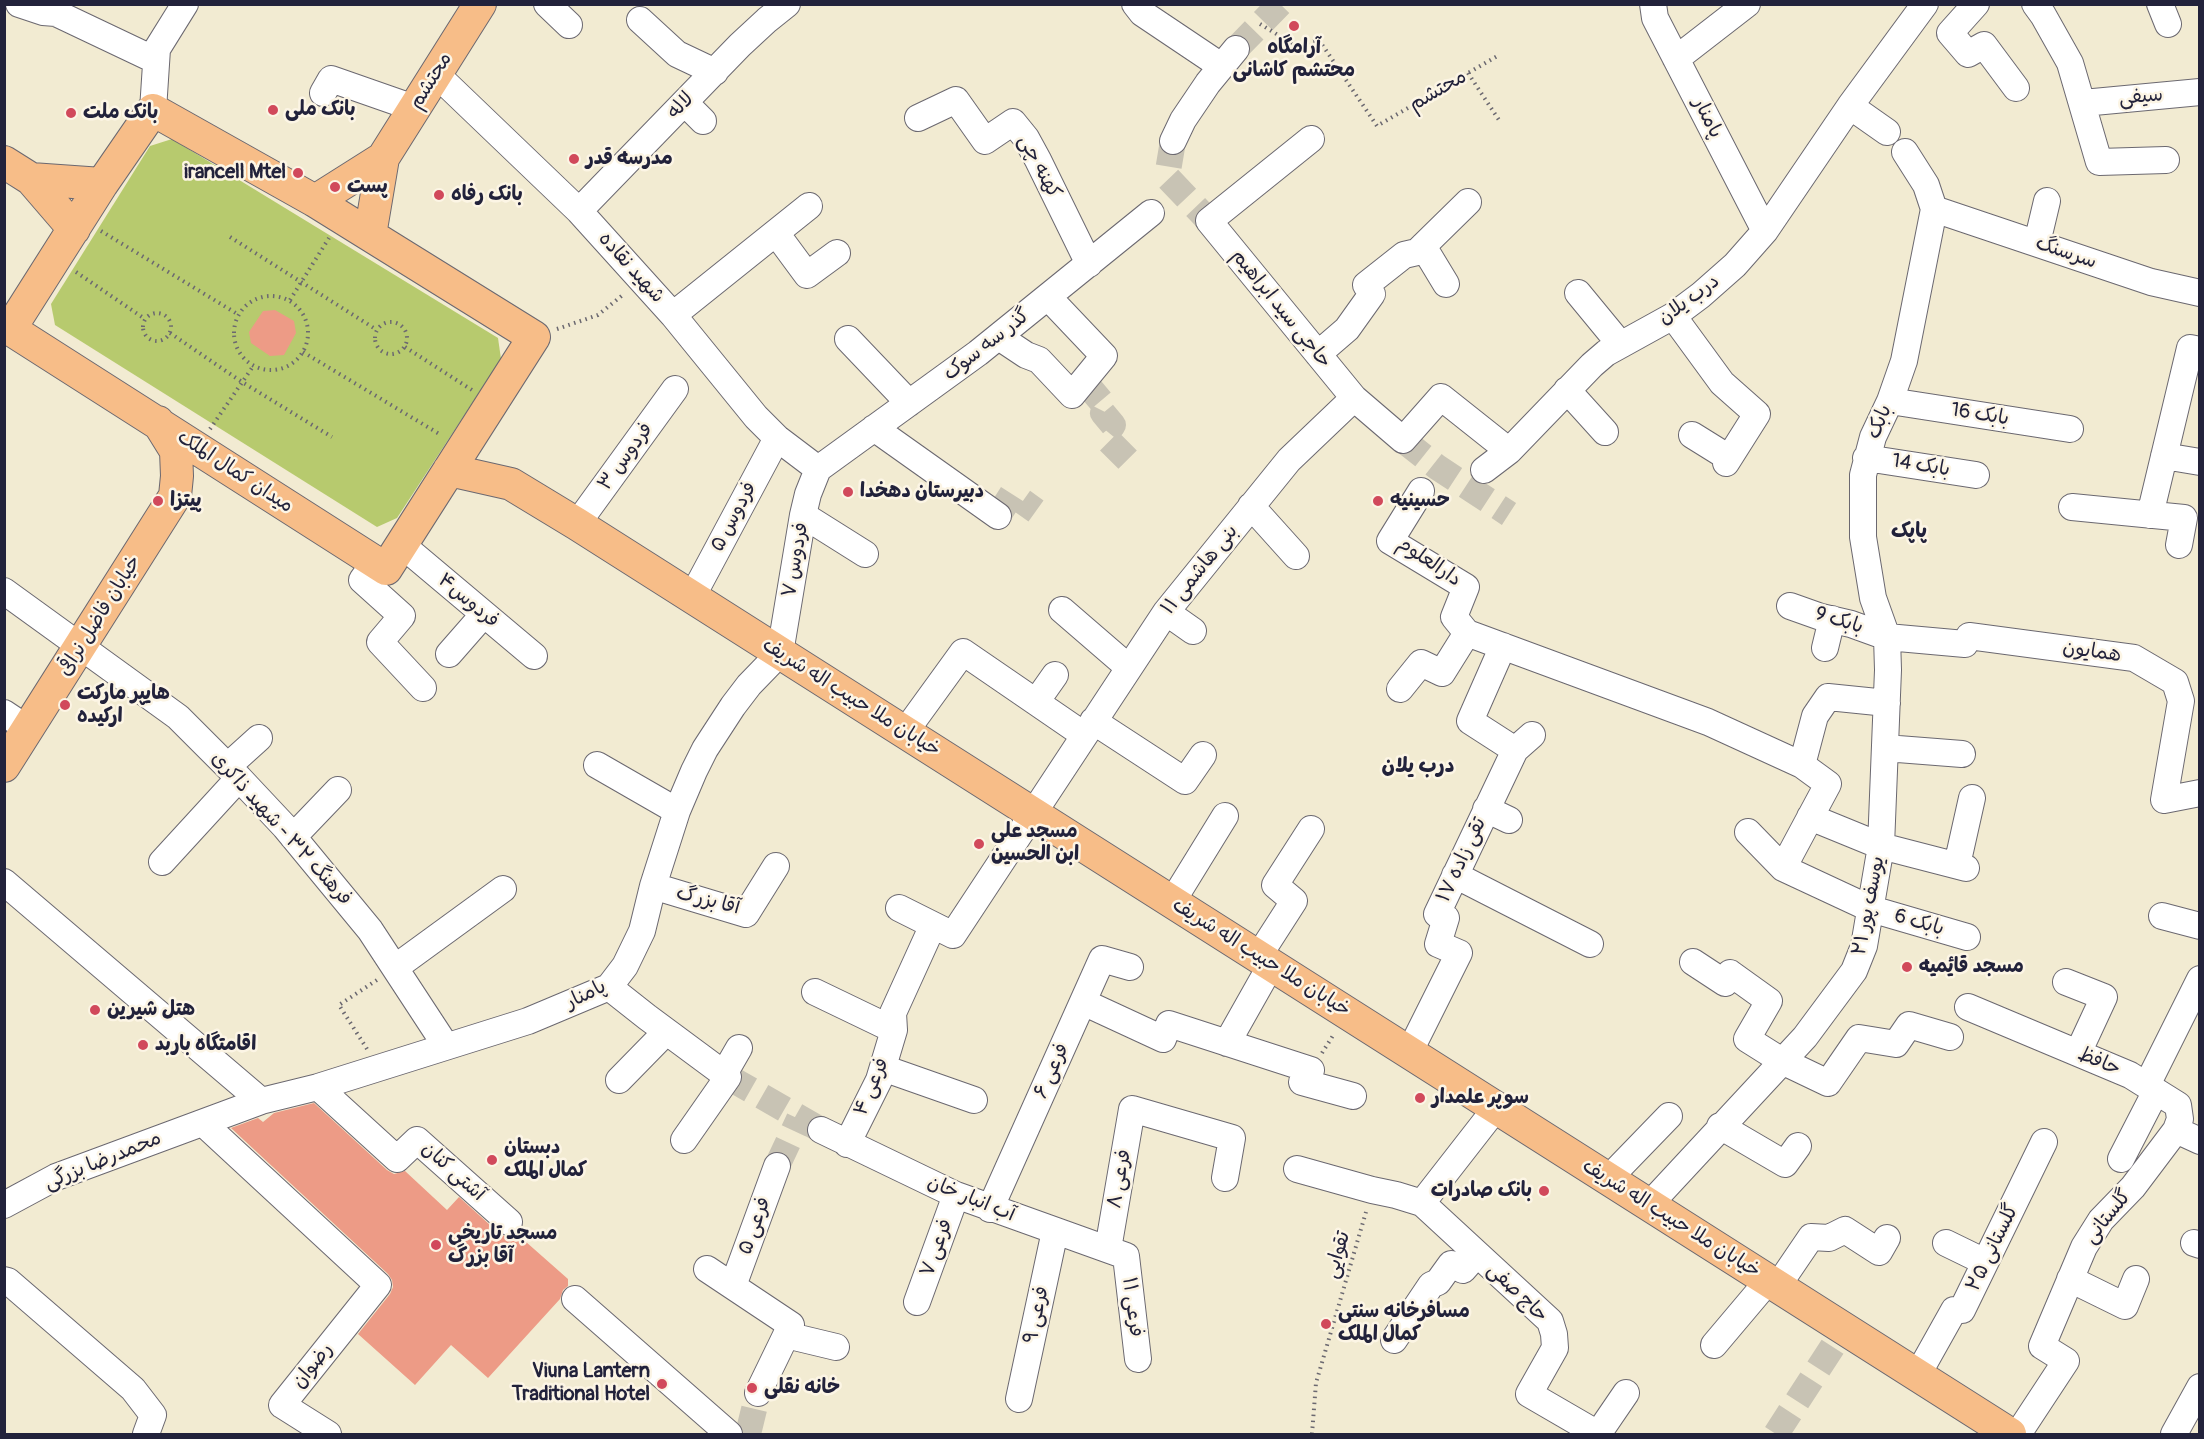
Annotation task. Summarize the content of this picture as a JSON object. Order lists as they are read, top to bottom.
{
  "streets": {
    "main road": [
      "محتشم",
      "میدان کمال الملک",
      "خیابان فاضل نراقی",
      "خیابان ملا حبیب اله شریف"
    ],
    "street": [
      "سیفی",
      "لاله",
      "پامنار",
      "کهنه چی",
      "سرسنگ",
      "شهید نقاده",
      "درب یلان",
      "حاجی سید ابراهیم",
      "گذر سه سوک",
      "بابک 16",
      "بابک",
      "فردوس ۳",
      "بابک 14",
      "فردوس ۵",
      "فردوس ۷",
      "دارالعلوم",
      "بنی هاشمی ۱۱",
      "فردوس۴",
      "بابک 9",
      "همایون",
      "فرهنگ ۳۲ - شهید ذاکری",
      "تقی زاده ۱۷",
      "آقا بزرگ",
      "یوسف پور ۲۱",
      "بابک 6",
      "حافظ",
      "فرعی ۶",
      "فرعی ۴",
      "محمدرضا بزرگی",
      "آشتی کنان",
      "فرعی ۸",
      "آب انبار خان",
      "گلستانی",
      "فرعی ۵",
      "فرعی ۷",
      "گلستانی ۲۵",
      "حاج صفی",
      "فرعی ۱۱",
      "فرعی ۹",
      "رضوان"
    ],
    "path": ["تقوایی"]
  },
  "crossings": [
    ["محتشم", "شهید نقاده"],
    ["لاله", "شهید نقاده"],
    ["پامنار", "درب یلان"],
    ["پامنار", "فردوس ۷"],
    ["پامنار", "خیابان ملا حبیب اله شریف"],
    ["پامنار", "فرهنگ ۳۲ - شهید ذاکری"],
    ["پامنار", "آقا بزرگ"],
    ["پامنار", "محمدرضا بزرگی"],
    ["پامنار", "آشتی کنان"],
    ["پامنار", "رضوان"],
    ["کهنه چی", "گذر سه سوک"],
    ["سرسنگ", "بابک"],
    ["شهید نقاده", "گذر سه سوک"],
    ["شهید نقاده", "فردوس ۵"],
    ["شهید نقاده", "فردوس ۷"],
    ["حاجی سید ابراهیم", "بنی هاشمی ۱۱"],
    ["گذر سه سوک", "فردوس ۷"],
    ["بابک 16", "بابک"],
    ["بابک", "بابک 14"],
    ["بابک", "بابک 9"],
    ["بابک", "همایون"],
    ["بابک", "یوسف پور ۲۱"],
    ["فردوس ۳", "خیابان ملا حبیب اله شریف"],
    ["میدان کمال الملک", "خیابان فاضل نراقی"],
    ["فردوس ۵", "خیابان ملا حبیب اله شریف"],
    ["فردوس ۷", "خیابان ملا حبیب اله شریف"],
    ["بنی هاشمی ۱۱", "خیابان ملا حبیب اله شریف"],
    ["بنی هاشمی ۱۱", "فرعی ۴"],
    ["خیابان فاضل نراقی", "فرهنگ ۳۲ - شهید ذاکری"],
    ["بابک 9", "همایون"],
    ["بابک 9", "یوسف پور ۲۱"],
    ["همایون", "یوسف پور ۲۱"],
    ["خیابان ملا حبیب اله شریف", "تقی زاده ۱۷"],
    ["خیابان ملا حبیب اله شریف", "یوسف پور ۲۱"],
    ["خیابان ملا حبیب اله شریف", "گلستانی ۲۵"],
    ["یوسف پور ۲۱", "بابک 6"],
    ["حافظ", "گلستانی"],
    ["فرعی ۶", "آب انبار خان"],
    ["فرعی ۴", "آب انبار خان"],
    ["محمدرضا بزرگی", "رضوان"],
    ["فرعی ۸", "آب انبار خان"],
    ["فرعی ۸", "فرعی ۱۱"],
    ["آب انبار خان", "فرعی ۷"],
    ["آب انبار خان", "فرعی ۱۱"],
    ["آب انبار خان", "فرعی ۹"]
  ],
  "districts": ["پاپک", "درب یلان"],
  "places": [
    "آرامگاه محتشم کاشانی",
    "بانک ملی",
    "بانک ملت",
    "مدرسه قدر",
    "irancell Mtel",
    "پست",
    "بانک رفاه",
    "دبیرستان دهخدا",
    "پیتزا",
    "حسینیه",
    "هایپر مارکت ارکیده",
    "مسجد علی ابن الحسین",
    "مسجد قایٔمیه",
    "هتل شیرین",
    "اقامتگاه باربد",
    "سوپر علمدار",
    "دبستان کمال الملک",
    "بانک صادرات",
    "مسجد تاریخی آقا بزرگ",
    "مسافرخانه سنتی کمال الملک",
    "Viuna Lantern Traditional Hotel",
    "خانه نقلی"
  ]
}
